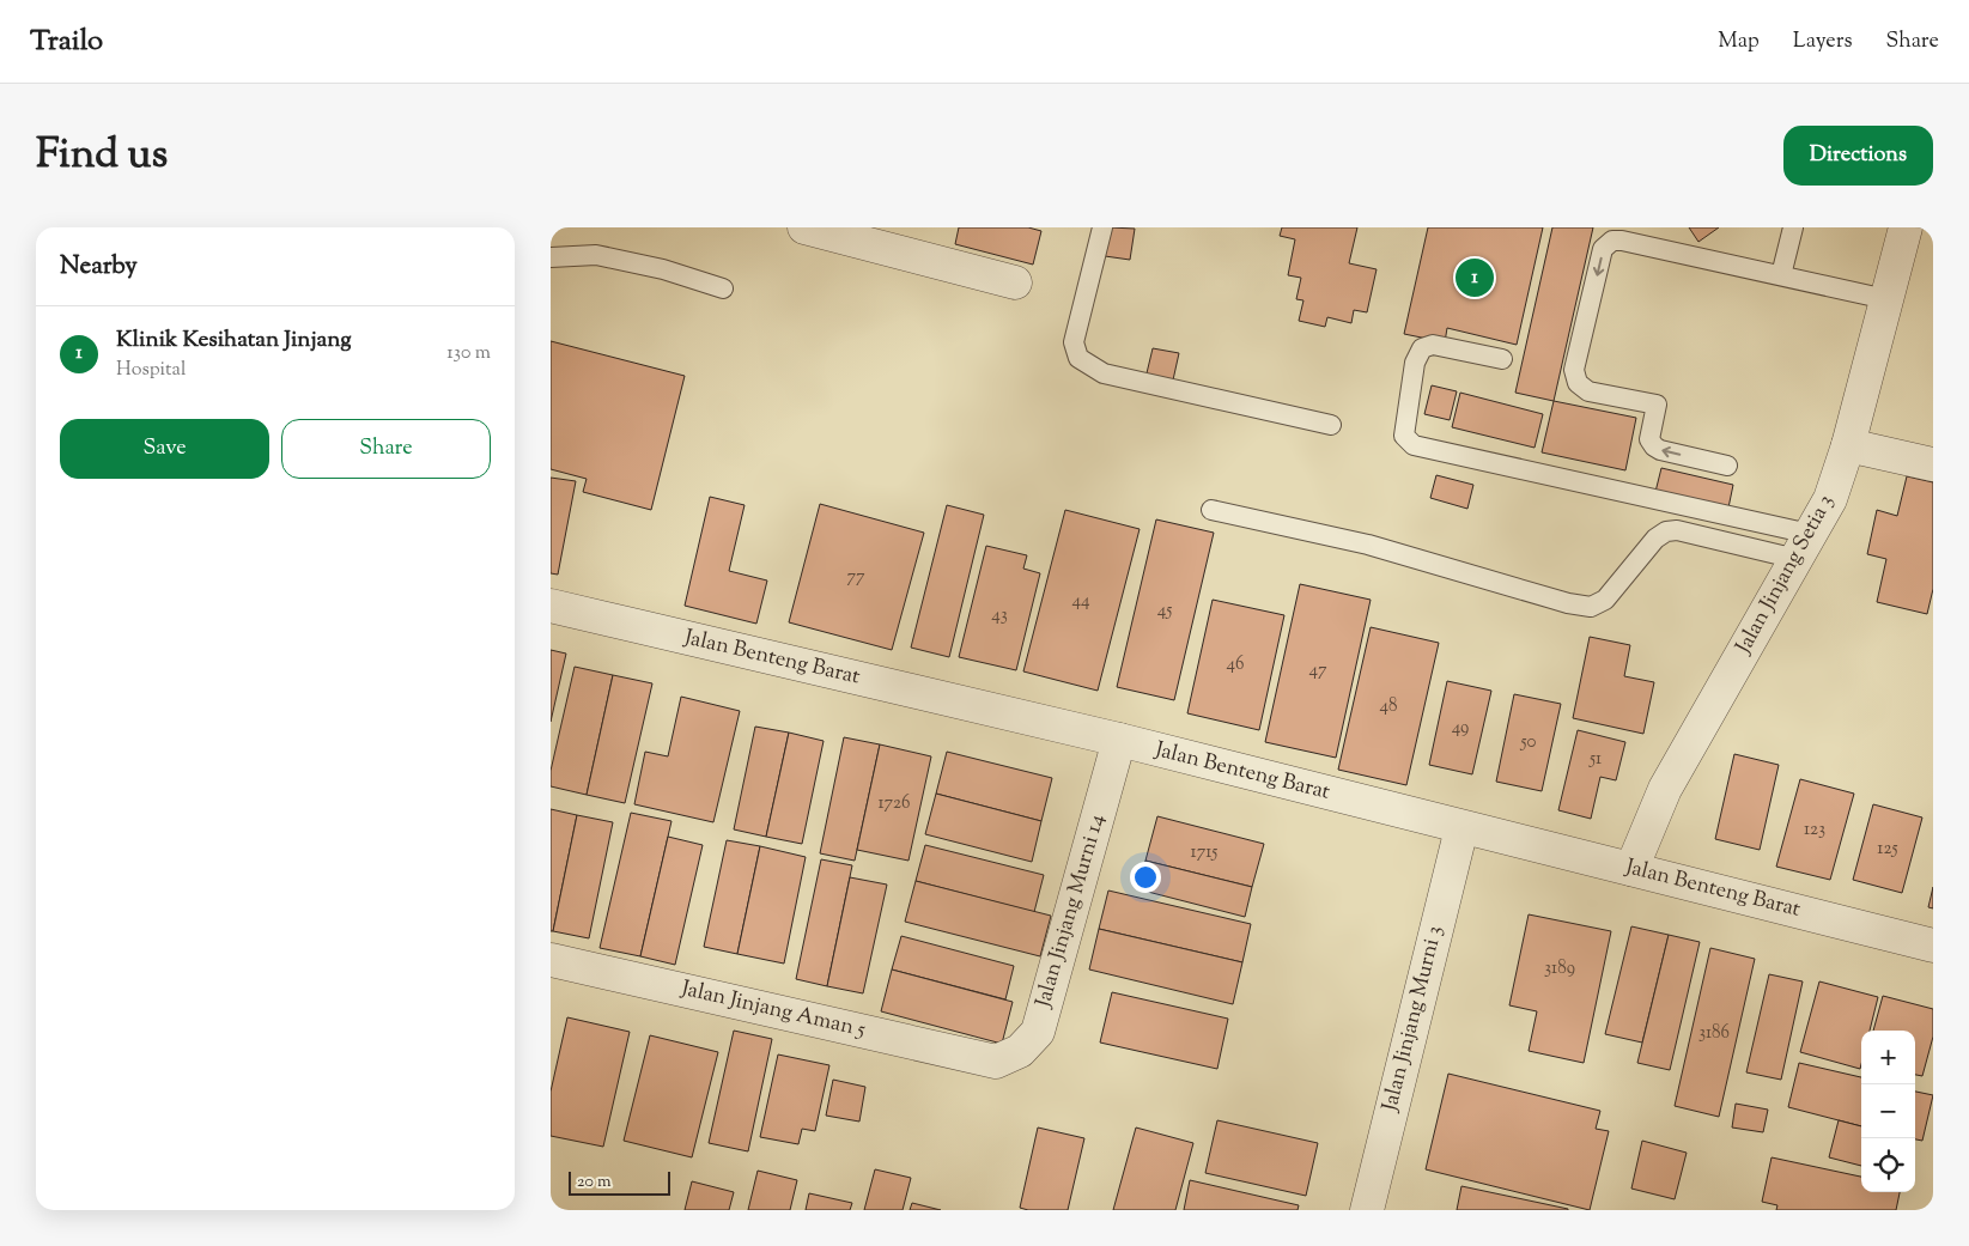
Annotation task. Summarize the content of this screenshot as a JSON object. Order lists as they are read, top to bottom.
{
  "streets": {
    "street": [
      "Jalan Jinjang Setia 3",
      "Jalan Benteng Barat",
      "Jalan Jinjang Murni 14",
      "Jalan Jinjang Aman 5",
      "Jalan Jinjang Murni 3"
    ]
  },
  "crossings": [
    ["Jalan Jinjang Setia 3", "Jalan Benteng Barat"],
    ["Jalan Benteng Barat", "Jalan Jinjang Murni 14"],
    ["Jalan Benteng Barat", "Jalan Jinjang Murni 3"],
    ["Jalan Jinjang Murni 14", "Jalan Jinjang Aman 5"]
  ],
  "house_numbers": [
    "77",
    "44",
    "45",
    "43",
    "46",
    "47",
    "48",
    "49",
    "50",
    "51",
    "1726",
    "123",
    "125",
    "1715",
    "3189",
    "3186"
  ],
  "scale_bar": "20 m",
  "page": {
    "header": "Trailo",
    "nav": ["Map", "Layers", "Share"],
    "title": "Find us",
    "buttons": [
      "Directions",
      ["Save", "Share"]
    ],
    "heading": "Nearby",
    "pins": "1",
    "list": [
      {
        "mark": "1",
        "name": "Klinik Kesihatan Jinjang",
        "note": "Hospital",
        "value": "130 m"
      }
    ],
    "map_buttons": ["+", "−"],
    "scale": "20 m"
  }
}
